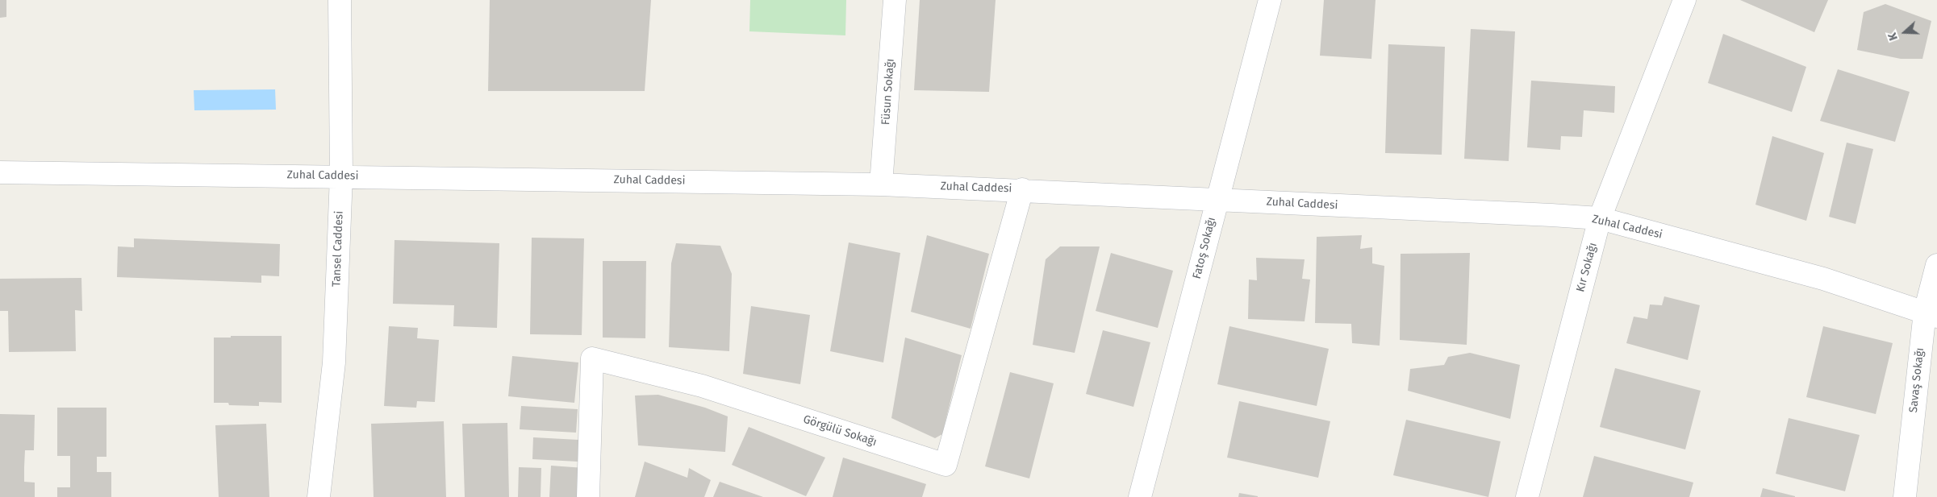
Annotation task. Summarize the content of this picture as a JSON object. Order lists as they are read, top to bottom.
{
  "streets": {
    "street": [
      "Füsun Sokağı",
      "Zuhal Caddesi",
      "Fatoş Sokağı",
      "Tansel Caddesi",
      "Kır Sokağı",
      "Savaş Sokağı",
      "Görgülü Sokağı"
    ]
  },
  "crossings": [
    ["Füsun Sokağı", "Zuhal Caddesi"],
    ["Zuhal Caddesi", "Fatoş Sokağı"],
    ["Zuhal Caddesi", "Tansel Caddesi"],
    ["Zuhal Caddesi", "Kır Sokağı"],
    ["Zuhal Caddesi", "Savaş Sokağı"],
    ["Zuhal Caddesi", "Görgülü Sokağı"]
  ],
  "north": "left"
}
